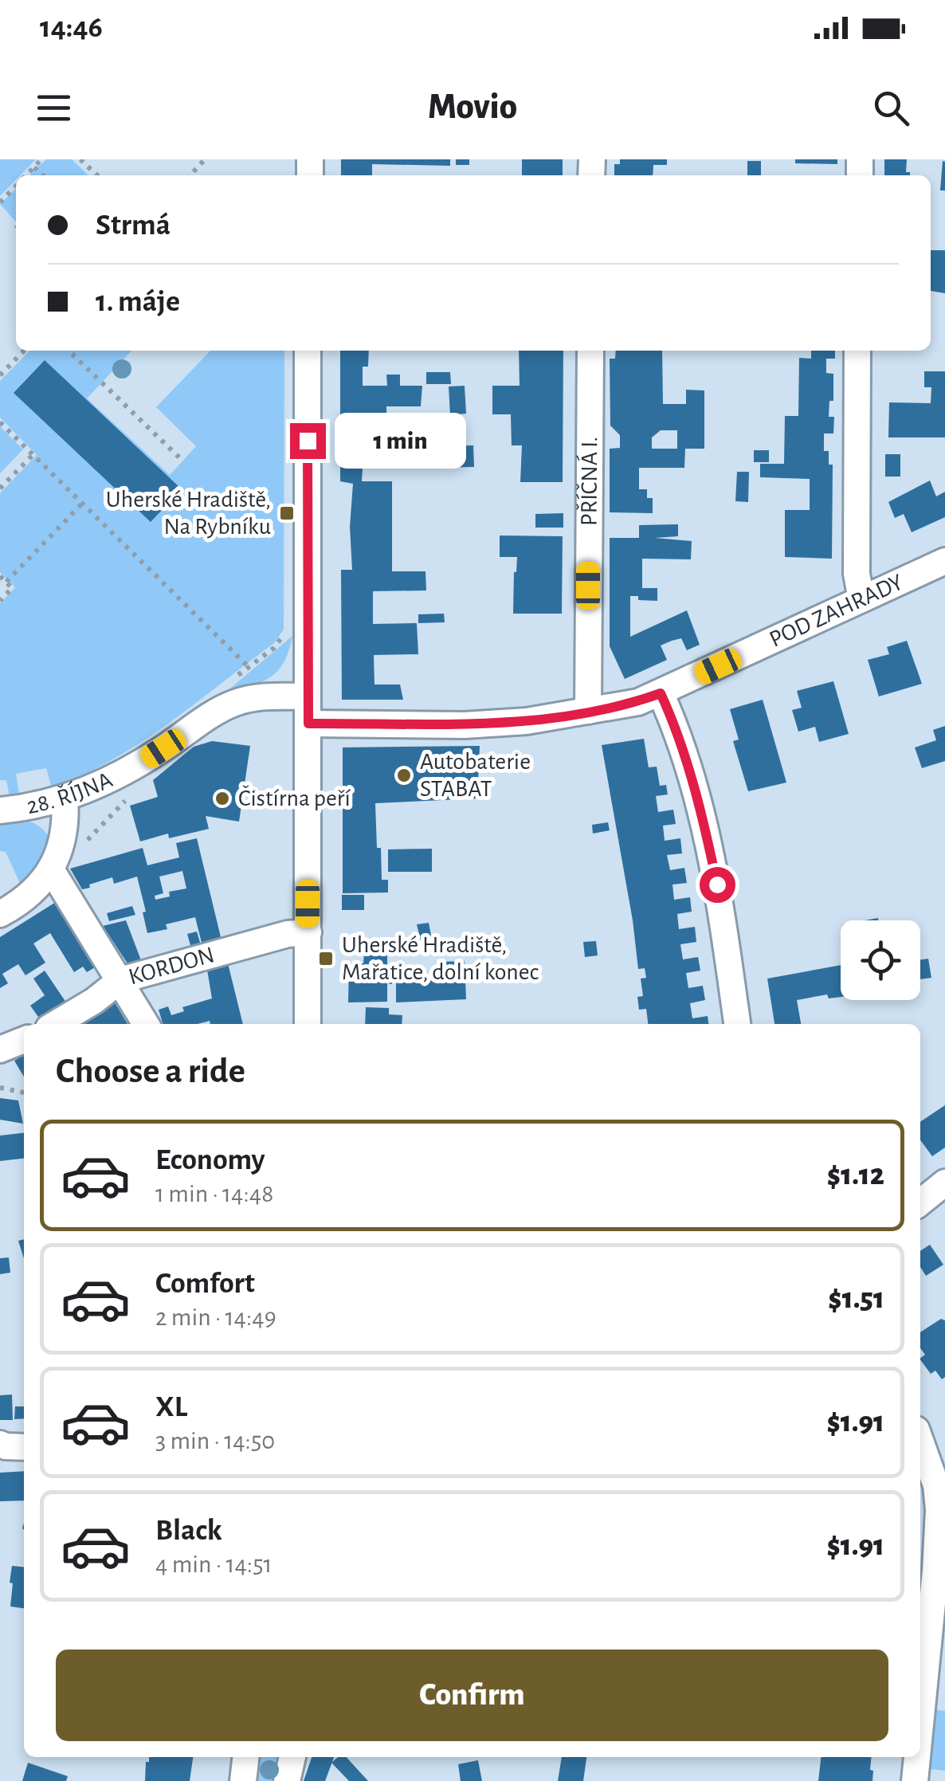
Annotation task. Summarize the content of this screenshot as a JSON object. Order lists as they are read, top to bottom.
{
  "streets": {
    "street": [
      "PŘÍČNÁ I.",
      "POD ZAHRADY",
      "28. ŘÍJNA",
      "KORDON"
    ]
  },
  "crossings": [
    ["PŘÍČNÁ I.", "POD ZAHRADY"]
  ],
  "places": {
    "transit": ["Uherské Hradiště, Na Rybníku", "Uherské Hradiště, Mařatice, dolní konec"],
    "other": ["Autobaterie STABAT", "Čistírna peří"]
  },
  "page": {
    "status": "14:46",
    "header": "Movio",
    "banner": ["Strmá", "1. máje"],
    "bubble": "1 min",
    "heading": "Choose a ride",
    "list": [
      {
        "name": "Economy",
        "note": "1 min · 14:48",
        "value": "$1.12"
      },
      {
        "name": "Comfort",
        "note": "2 min · 14:49",
        "value": "$1.51"
      },
      {
        "name": "XL",
        "note": "3 min · 14:50",
        "value": "$1.91"
      },
      {
        "name": "Black",
        "note": "4 min · 14:51",
        "value": "$1.91"
      }
    ],
    "buttons": "Confirm"
  }
}
